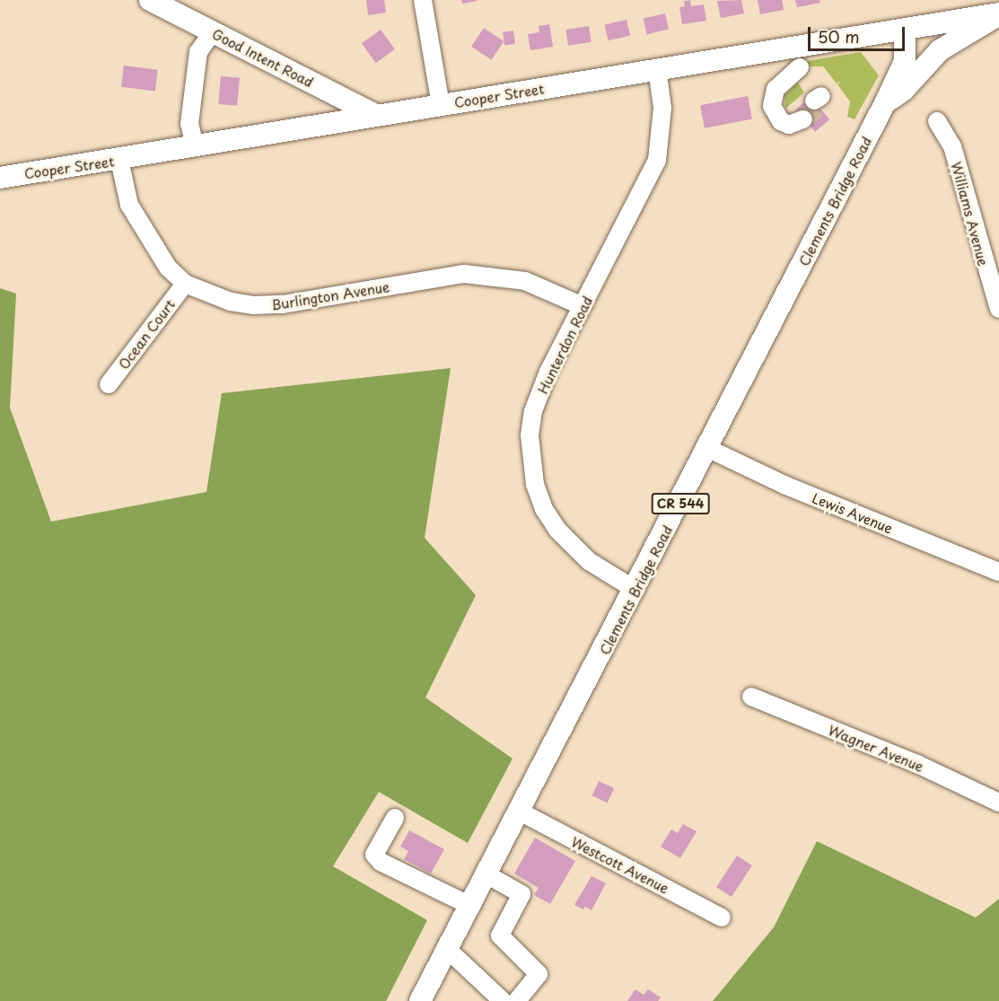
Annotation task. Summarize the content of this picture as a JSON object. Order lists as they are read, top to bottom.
{
  "streets": {
    "main road": [
      "Good Intent Road",
      "Cooper Street",
      "Clements Bridge Road",
      "CR 544"
    ],
    "street": [
      "Williams Avenue",
      "Burlington Avenue",
      "Ocean Court",
      "Hunterdon Road",
      "Lewis Avenue",
      "Wagner Avenue",
      "Westcott Avenue"
    ]
  },
  "crossings": [
    ["Good Intent Road", "Cooper Street"],
    ["Cooper Street", "Clements Bridge Road"],
    ["Cooper Street", "Burlington Avenue"],
    ["Cooper Street", "Hunterdon Road"],
    ["Clements Bridge Road", "Hunterdon Road"],
    ["Clements Bridge Road", "Lewis Avenue"],
    ["Clements Bridge Road", "Westcott Avenue"],
    ["Burlington Avenue", "Ocean Court"],
    ["Burlington Avenue", "Hunterdon Road"]
  ],
  "scale_bar": "50 m"
}
